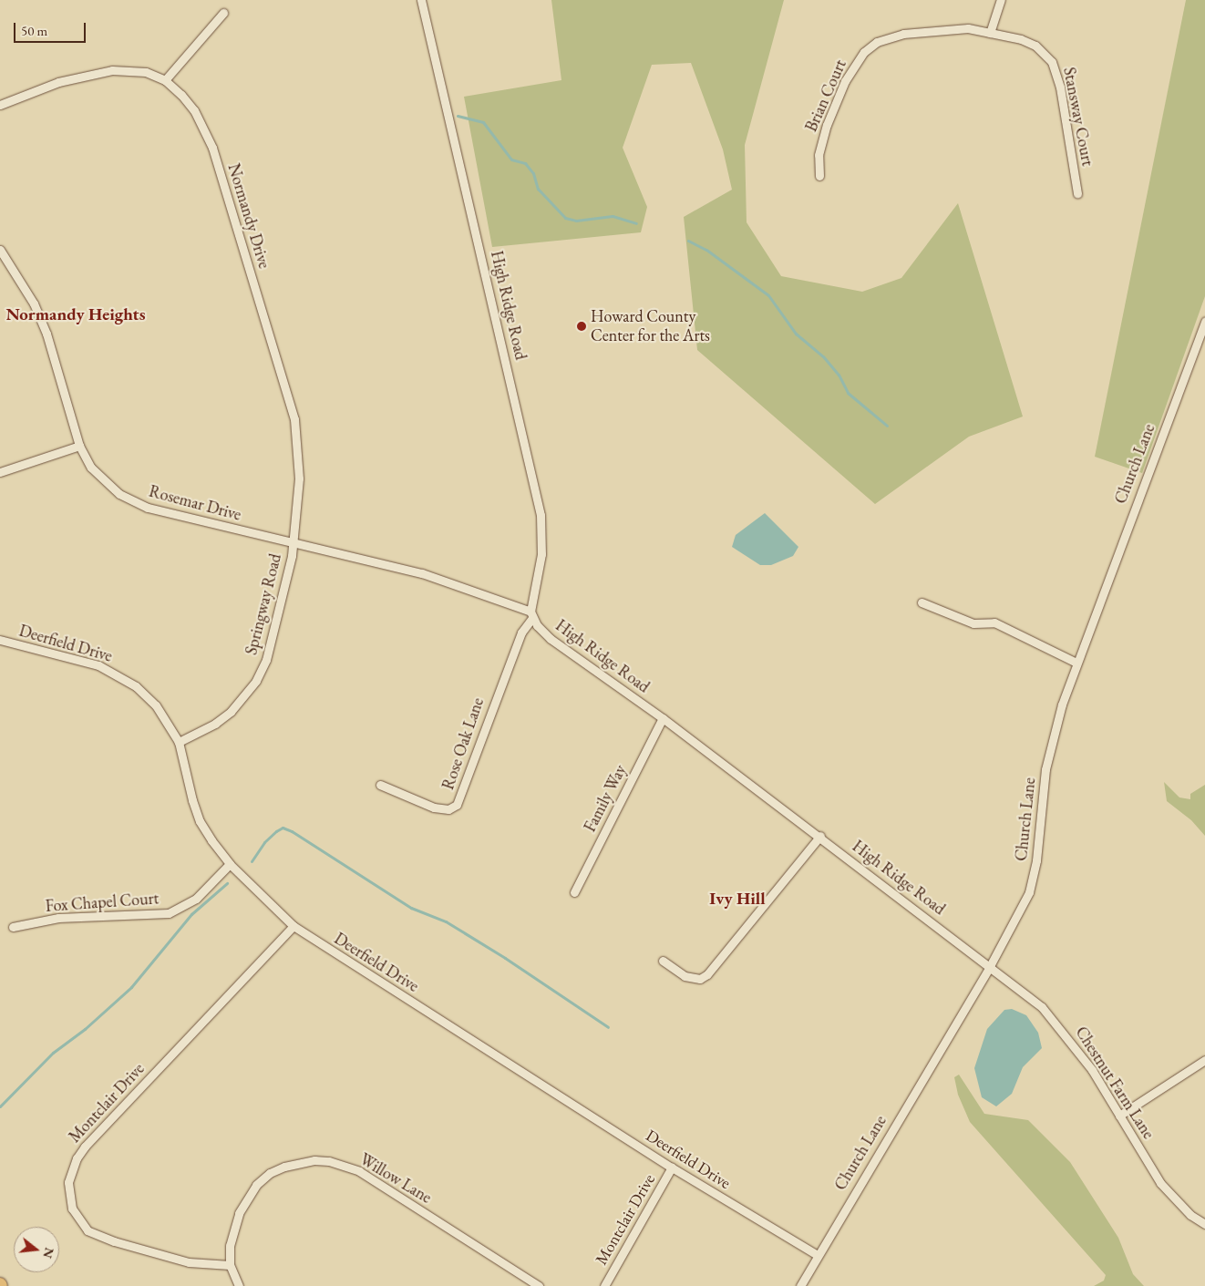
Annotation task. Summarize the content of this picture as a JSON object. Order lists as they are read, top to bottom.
{
  "streets": {
    "street": [
      "Brian Court",
      "Stansway Court",
      "Normandy Drive",
      "High Ridge Road",
      "Church Lane",
      "Rosemar Drive",
      "Springway Road",
      "Deerfield Drive",
      "Rose Oak Lane",
      "Family Way",
      "Fox Chapel Court",
      "Chestnut Farm Lane",
      "Montclair Drive",
      "Willow Lane"
    ]
  },
  "crossings": [
    ["Brian Court", "Stansway Court"],
    ["Normandy Drive", "Rosemar Drive"],
    ["Normandy Drive", "Springway Road"],
    ["High Ridge Road", "Church Lane"],
    ["High Ridge Road", "Rosemar Drive"],
    ["High Ridge Road", "Rose Oak Lane"],
    ["High Ridge Road", "Family Way"],
    ["High Ridge Road", "Chestnut Farm Lane"],
    ["Church Lane", "Deerfield Drive"],
    ["Church Lane", "Chestnut Farm Lane"],
    ["Rosemar Drive", "Springway Road"],
    ["Rosemar Drive", "Rose Oak Lane"],
    ["Springway Road", "Deerfield Drive"],
    ["Deerfield Drive", "Fox Chapel Court"],
    ["Deerfield Drive", "Montclair Drive"],
    ["Montclair Drive", "Willow Lane"]
  ],
  "districts": ["Normandy Heights", "Ivy Hill"],
  "places": ["Howard County Center for the Arts"],
  "scale_bar": "50 m",
  "north": "right"
}
